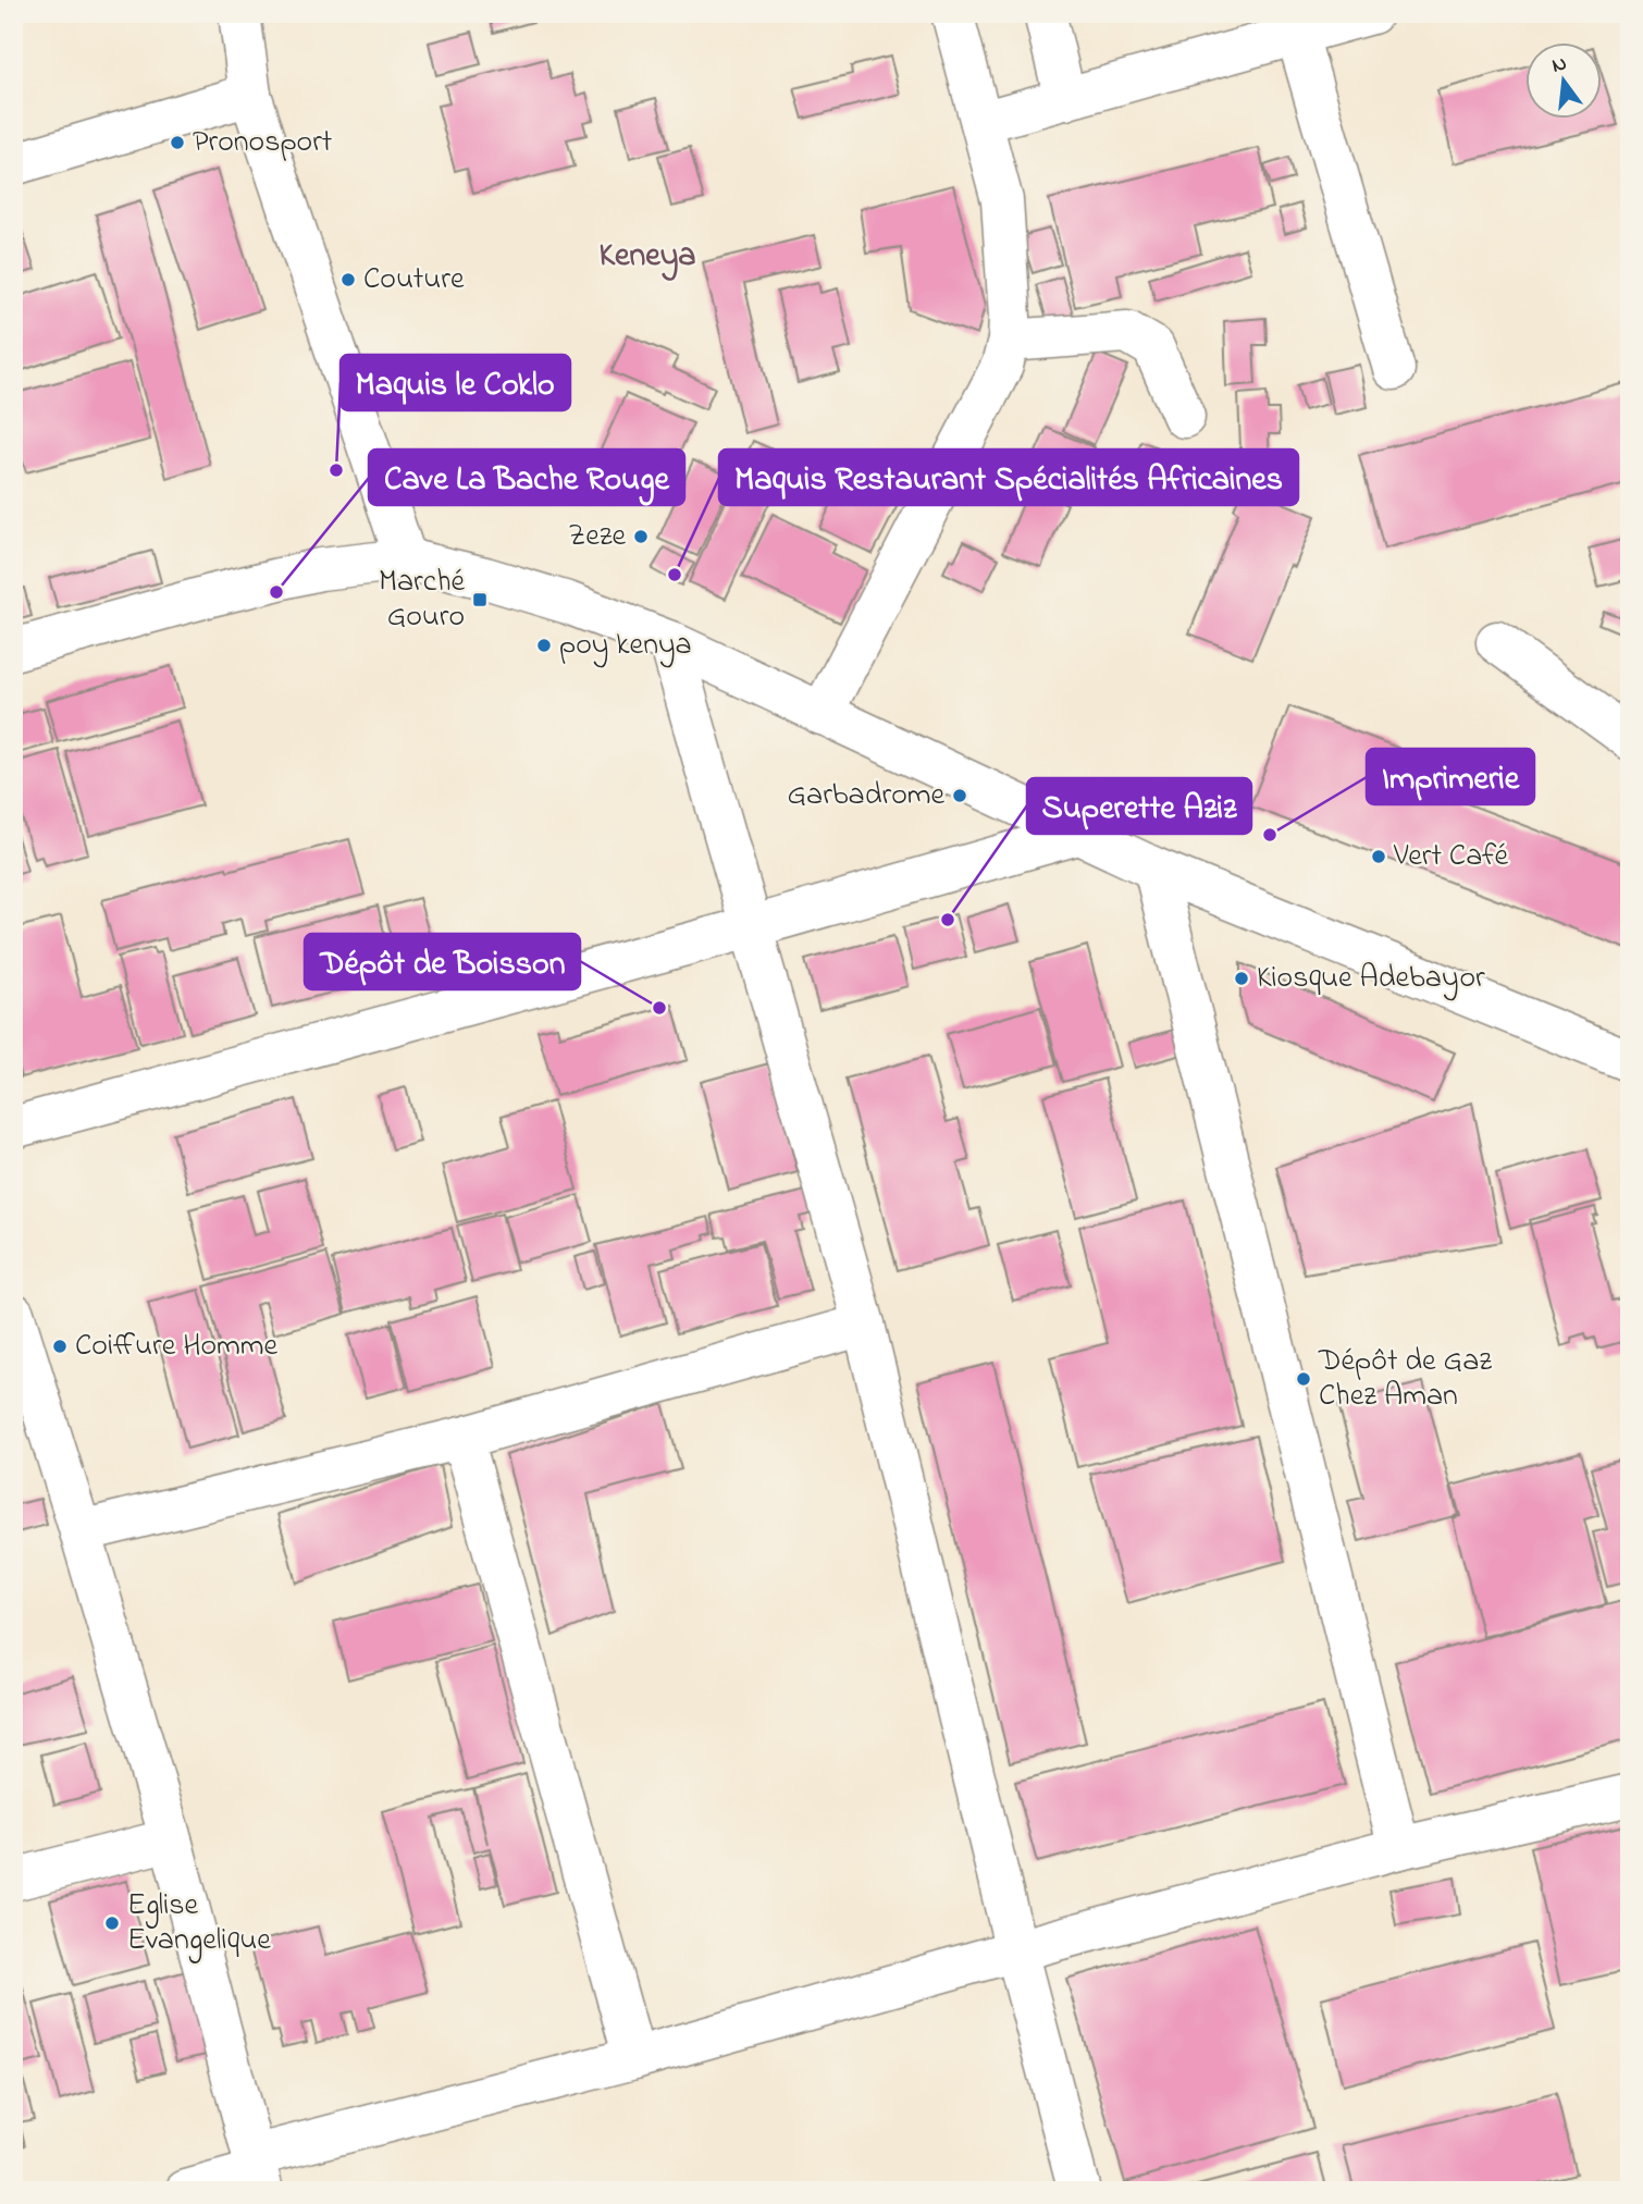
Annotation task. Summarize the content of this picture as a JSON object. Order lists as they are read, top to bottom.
{
  "districts": ["Keneya"],
  "places": {
    "other": [
      "Pronosport",
      "Couture",
      "Maquis le Coklo",
      "Zeze",
      "Maquis Restaurant Spécialités Africaines",
      "Cave La Bache Rouge",
      "poy kenya",
      "Garbadrome",
      "Imprimerie",
      "Vert Café",
      "Superette Aziz",
      "Kiosque Adebayor",
      "Dépôt de Boisson",
      "Coiffure Homme",
      "Dépôt de Gaz Chez Aman",
      "Eglise Evangelique"
    ],
    "transit": ["Marché Gouro"]
  },
  "north": "top"
}
